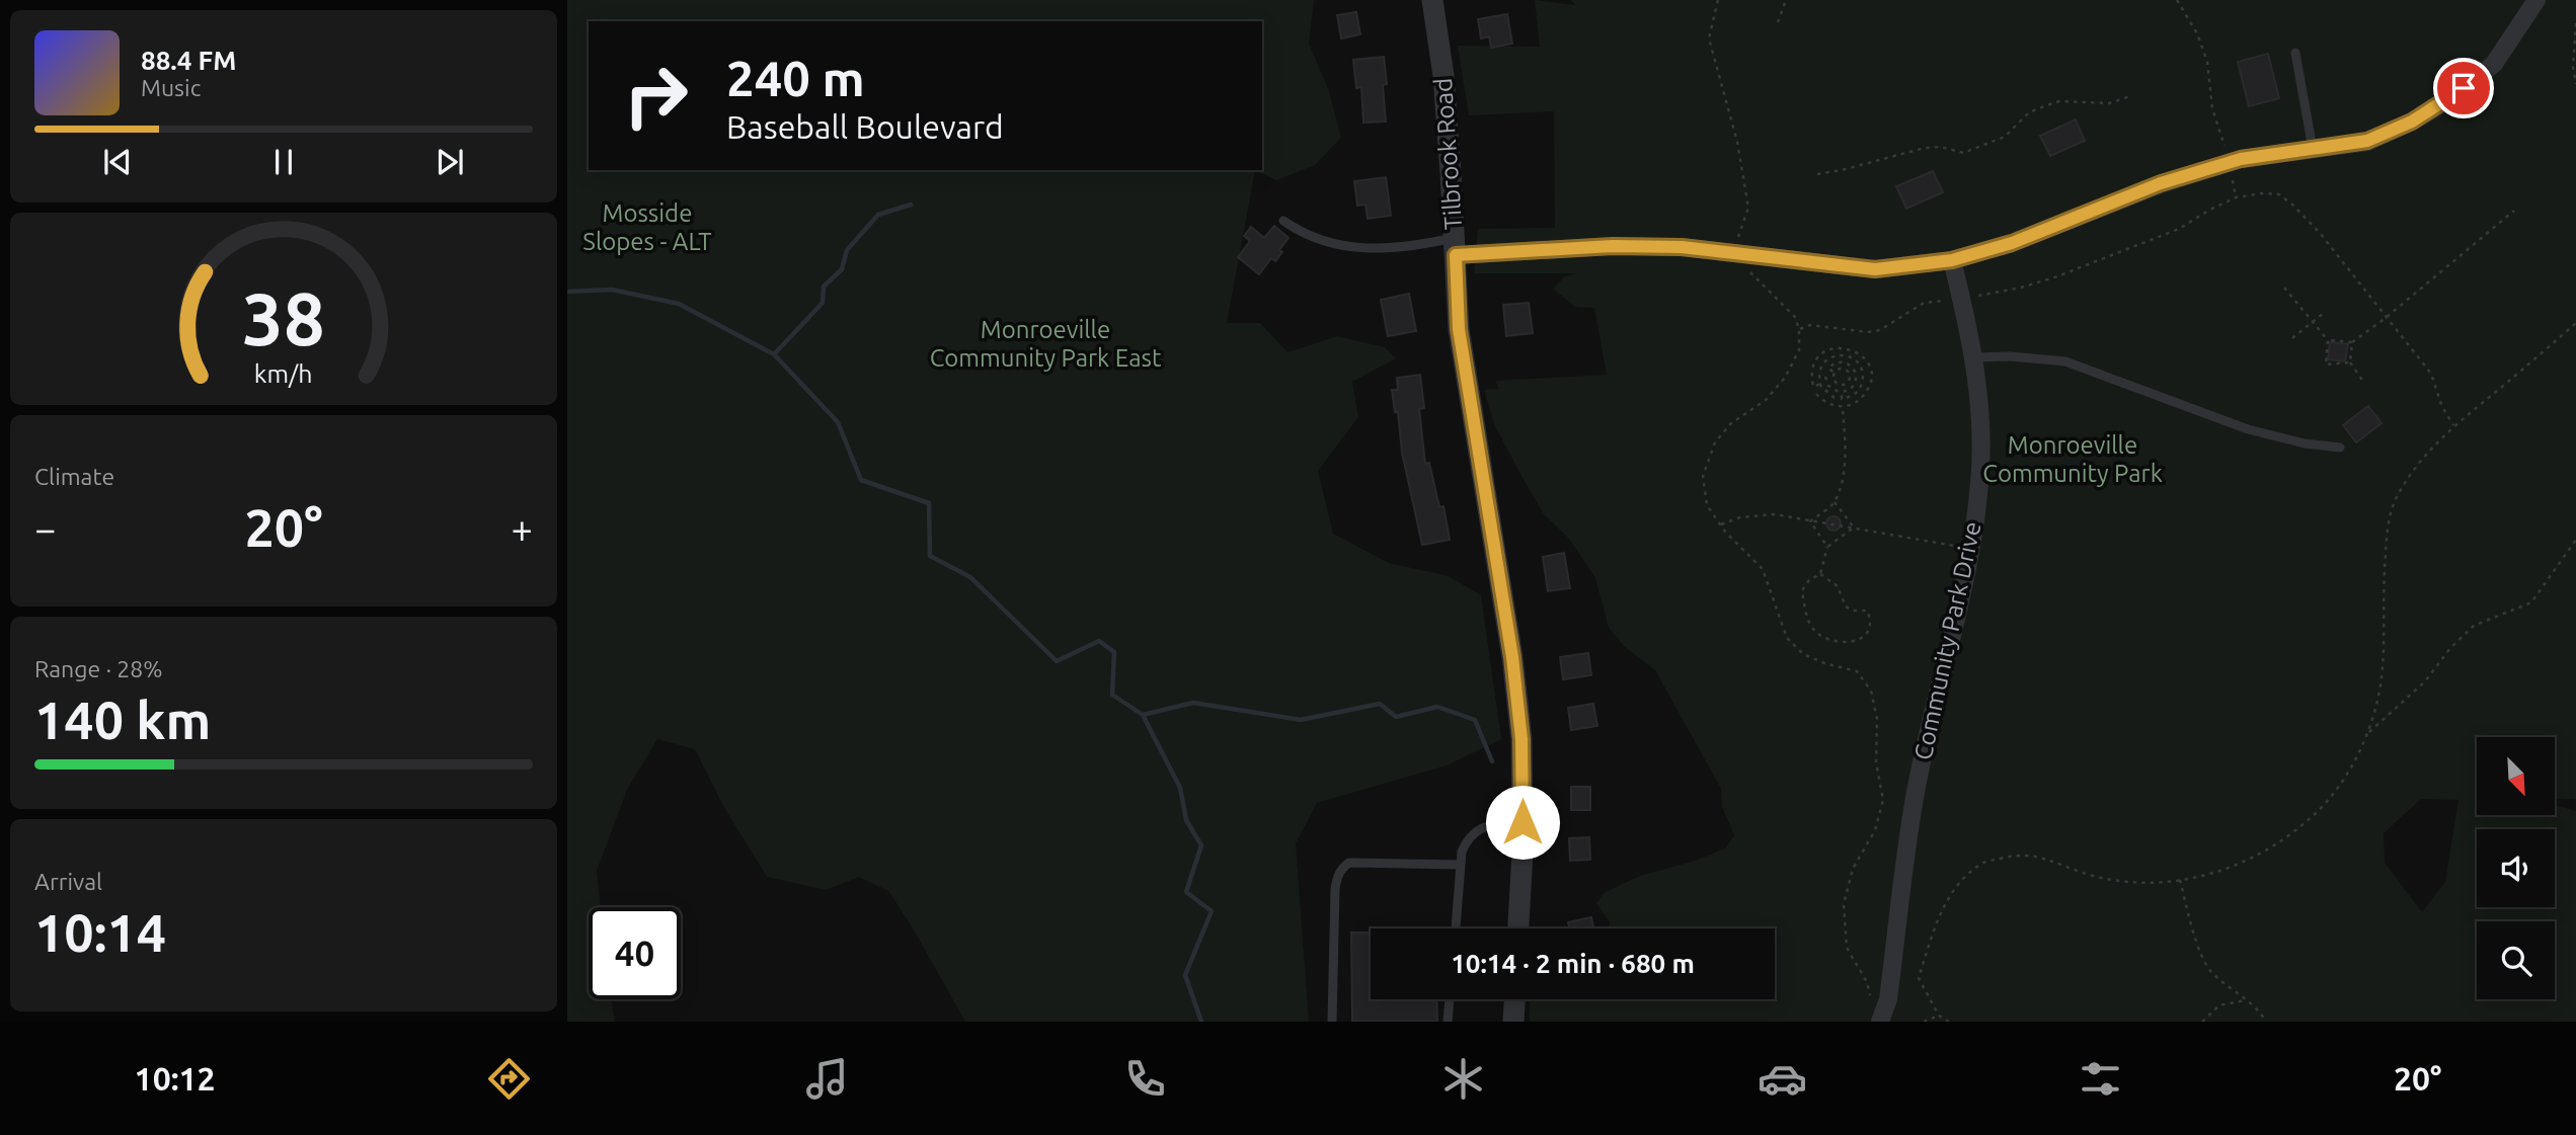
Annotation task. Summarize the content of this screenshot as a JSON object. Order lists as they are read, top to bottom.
{
  "streets": {
    "street": ["Tilbrook Road", "Community Park Drive"]
  },
  "parks": ["Mosside Slopes - ALT", "Monroeville Community Park East", "Monroeville Community Park"],
  "north": "bottom right",
  "page": {
    "turn": ["240 m", "Baseball Boulevard"],
    "song": ["88.4 FM", "Music"],
    "tile": [
      "Climate",
      ["Range · 28%", "140 km"],
      ["Arrival", "10:14"]
    ],
    "heat": ["−", "20°", "+"],
    "limit": "40",
    "trip": "10:14 · 2 min · 680 m",
    "tabs": ["10:12", "20°"],
    "gauge": ["38", "km/h"]
  }
}
